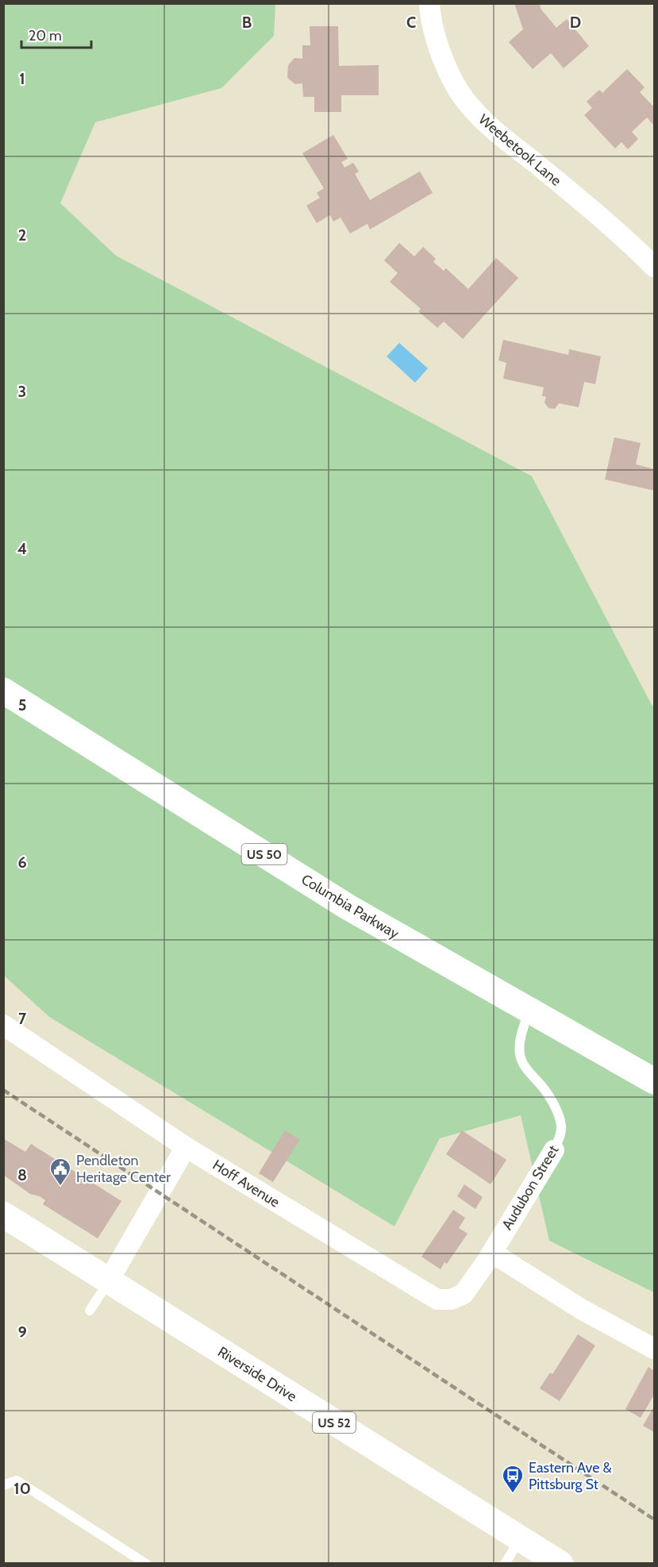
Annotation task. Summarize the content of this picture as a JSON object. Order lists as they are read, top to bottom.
{
  "streets": {
    "main road": [
      "US 50",
      "Columbia Parkway",
      "Riverside Drive",
      "US 52"
    ],
    "street": ["Weebetook Lane", "Hoff Avenue", "Audubon Street"]
  },
  "crossings": [
    ["Columbia Parkway", "Audubon Street"],
    ["Hoff Avenue", "Audubon Street"]
  ],
  "places": {
    "public building": ["Pendleton Heritage Center"],
    "bus stop": ["Eastern Ave & Pittsburg St"]
  },
  "scale_bar": "20 m",
  "grid": {
    "columns": ["B", "C", "D"],
    "rows": [
      "1",
      "2",
      "3",
      "4",
      "5",
      "6",
      "7",
      "8",
      "9",
      "10"
    ]
  }
}
